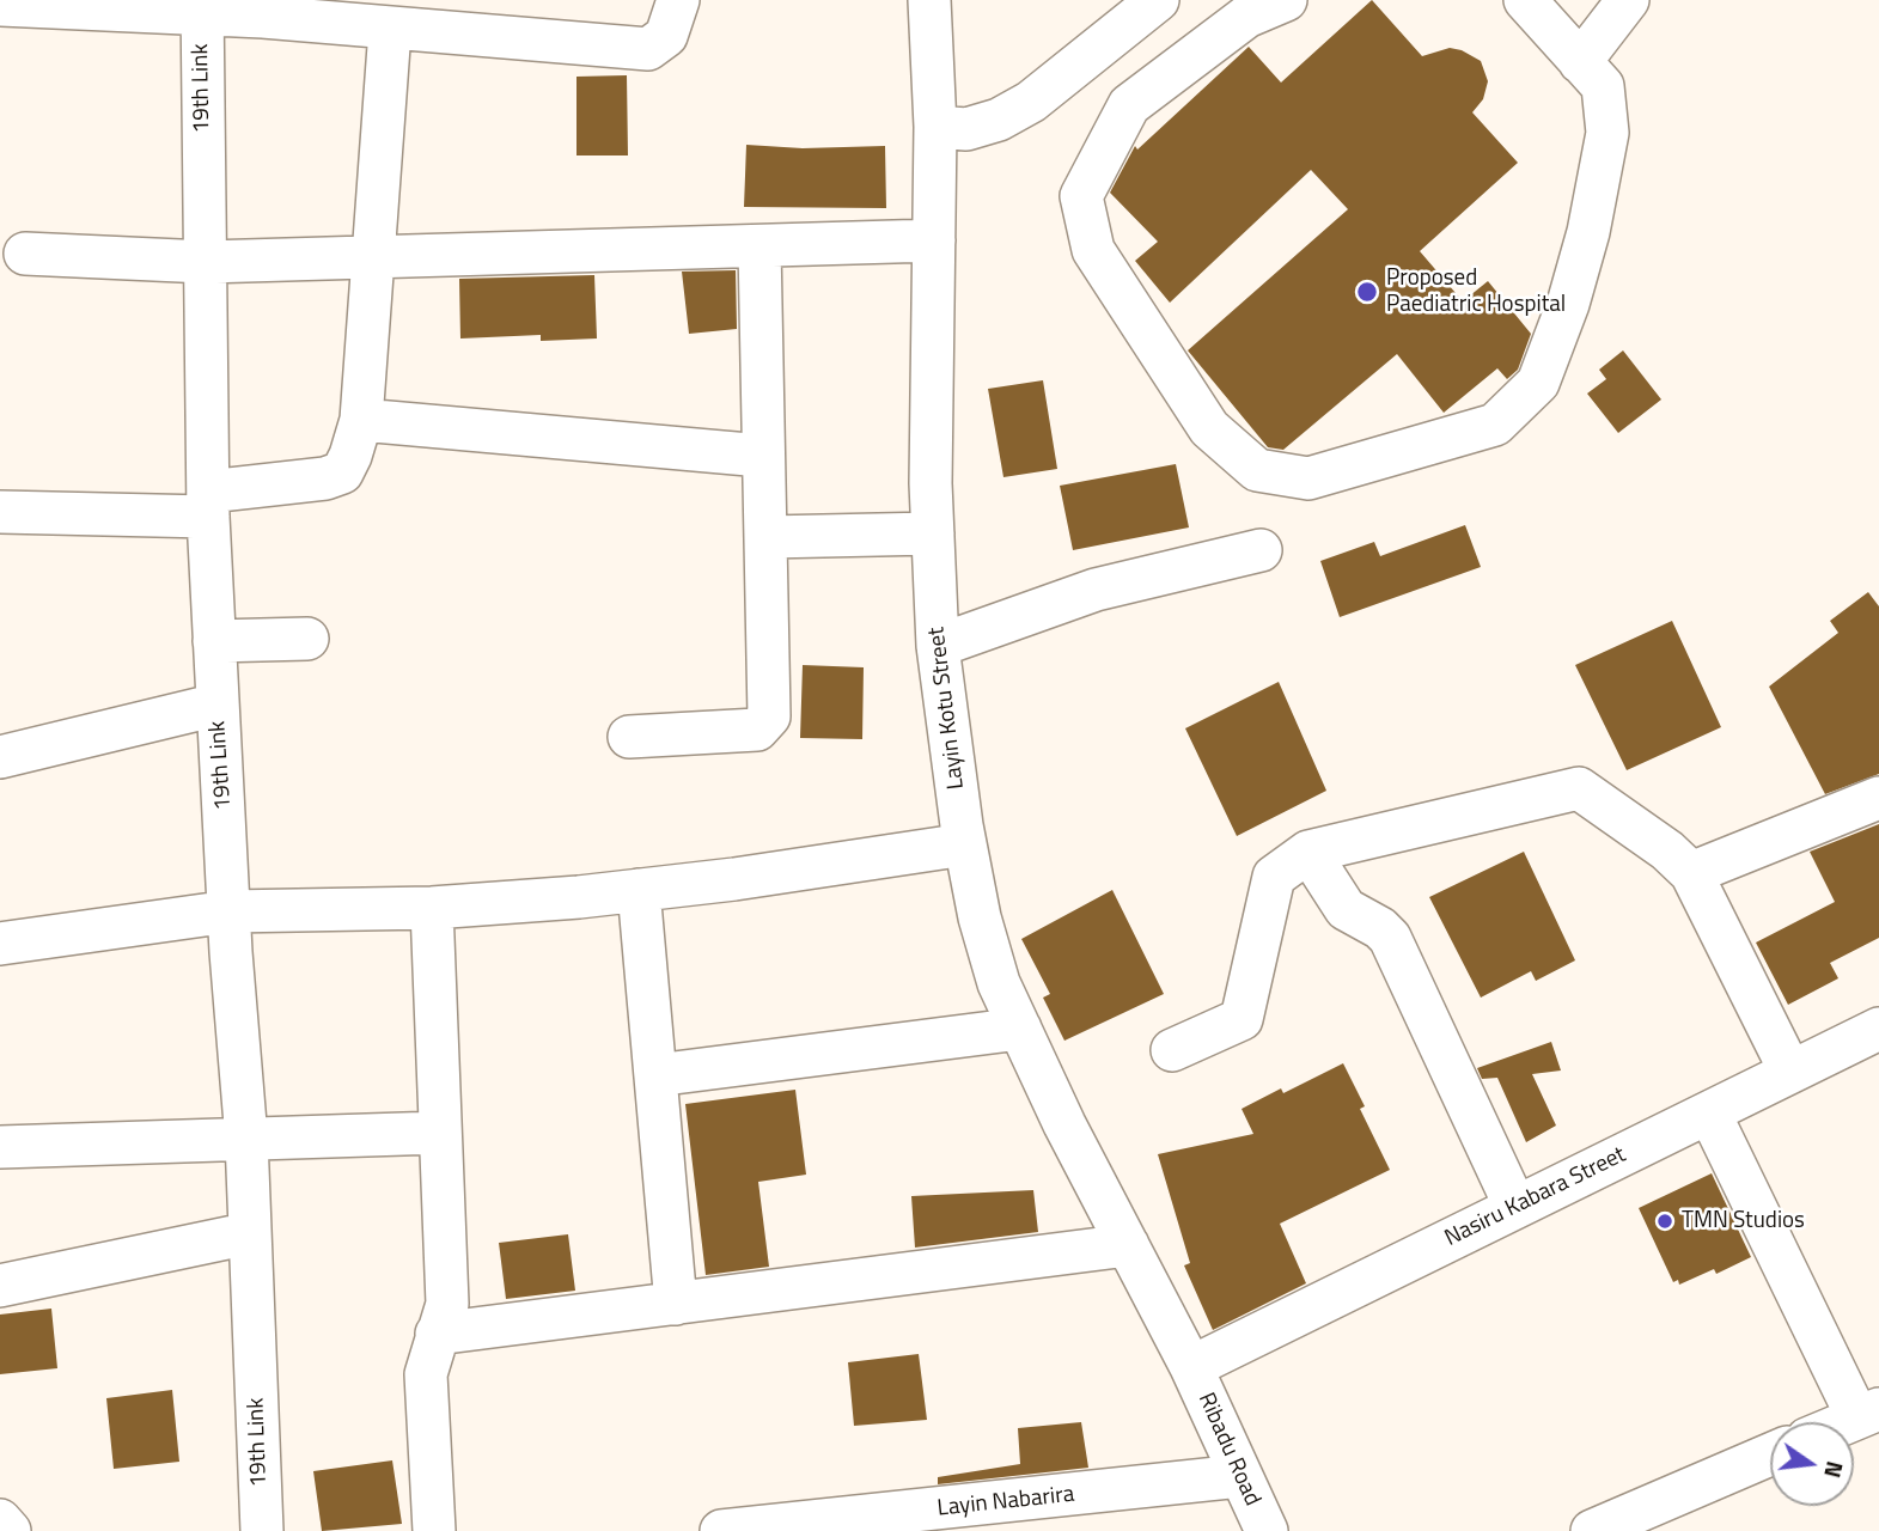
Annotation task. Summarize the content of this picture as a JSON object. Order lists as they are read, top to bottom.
{
  "streets": {
    "street": [
      "19th Link",
      "Layin Kotu Street",
      "Nasiru Kabara Street",
      "Ribadu Road",
      "Layin Nabarira"
    ]
  },
  "crossings": [
    ["Layin Kotu Street", "Nasiru Kabara Street"],
    ["Layin Kotu Street", "Ribadu Road"],
    ["Nasiru Kabara Street", "Ribadu Road"],
    ["Ribadu Road", "Layin Nabarira"]
  ],
  "places": ["Proposed Paediatric Hospital", "TMN Studios"],
  "north": "right"
}
